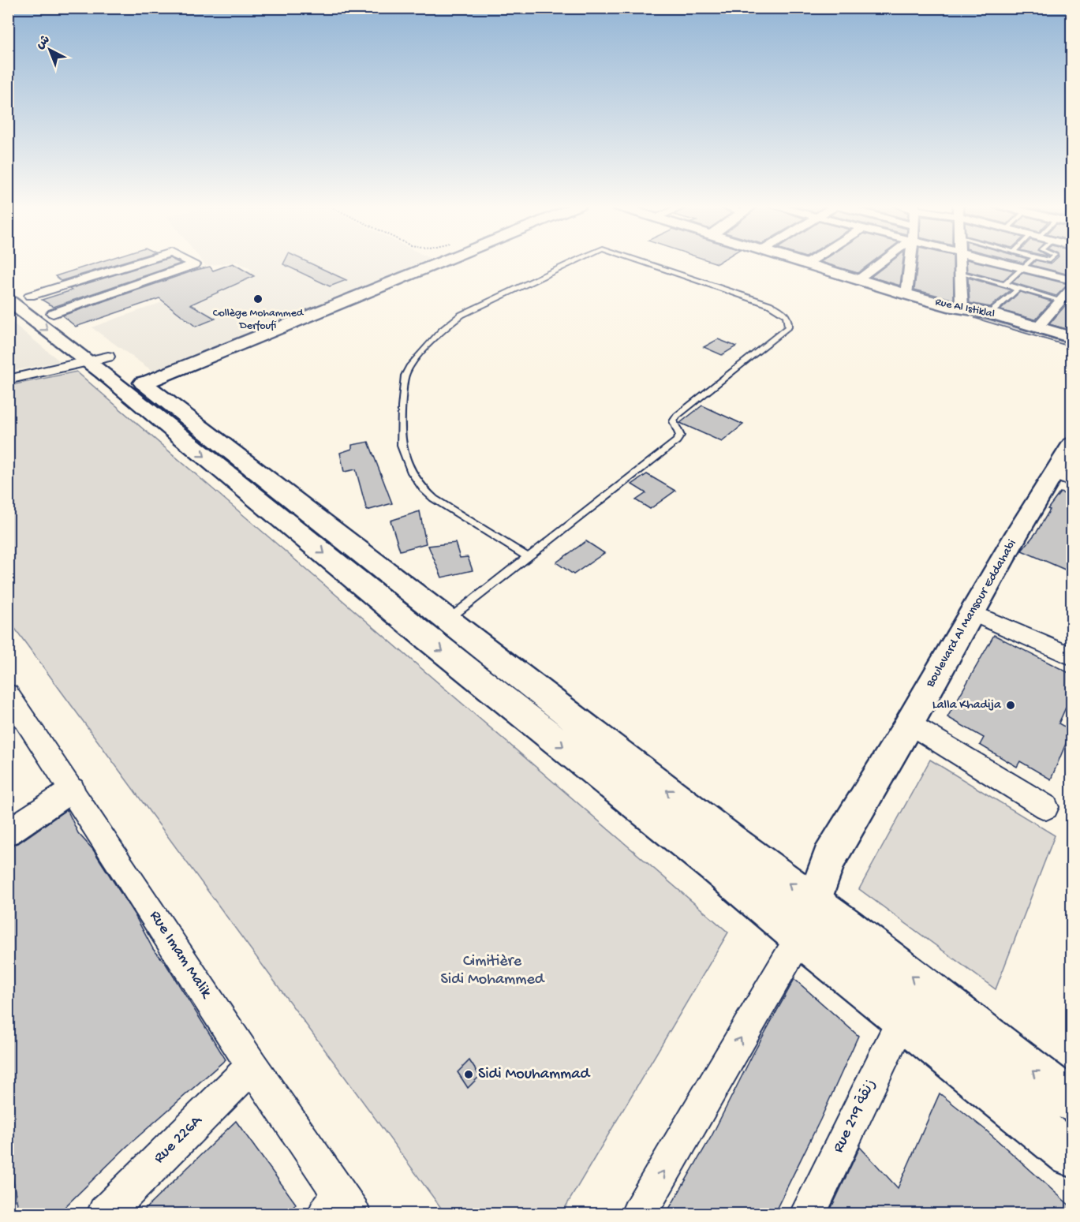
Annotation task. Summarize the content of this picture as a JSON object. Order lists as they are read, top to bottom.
{
  "streets": {
    "main road": ["Rue Al Istiklal", "Boulevard Al Mansour Eddahabi"],
    "street": ["Rue Imam Malik", "Rue 219 زنقة", "Rue 226A"]
  },
  "crossings": [
    ["Rue Imam Malik", "Rue 226A"]
  ],
  "parks": ["Cimitière Sidi Mohammed"],
  "places": ["Collège Mohammed Derfoufi", "Lalla Khadija", "Sidi Mouhammad"],
  "north": "top left"
}
